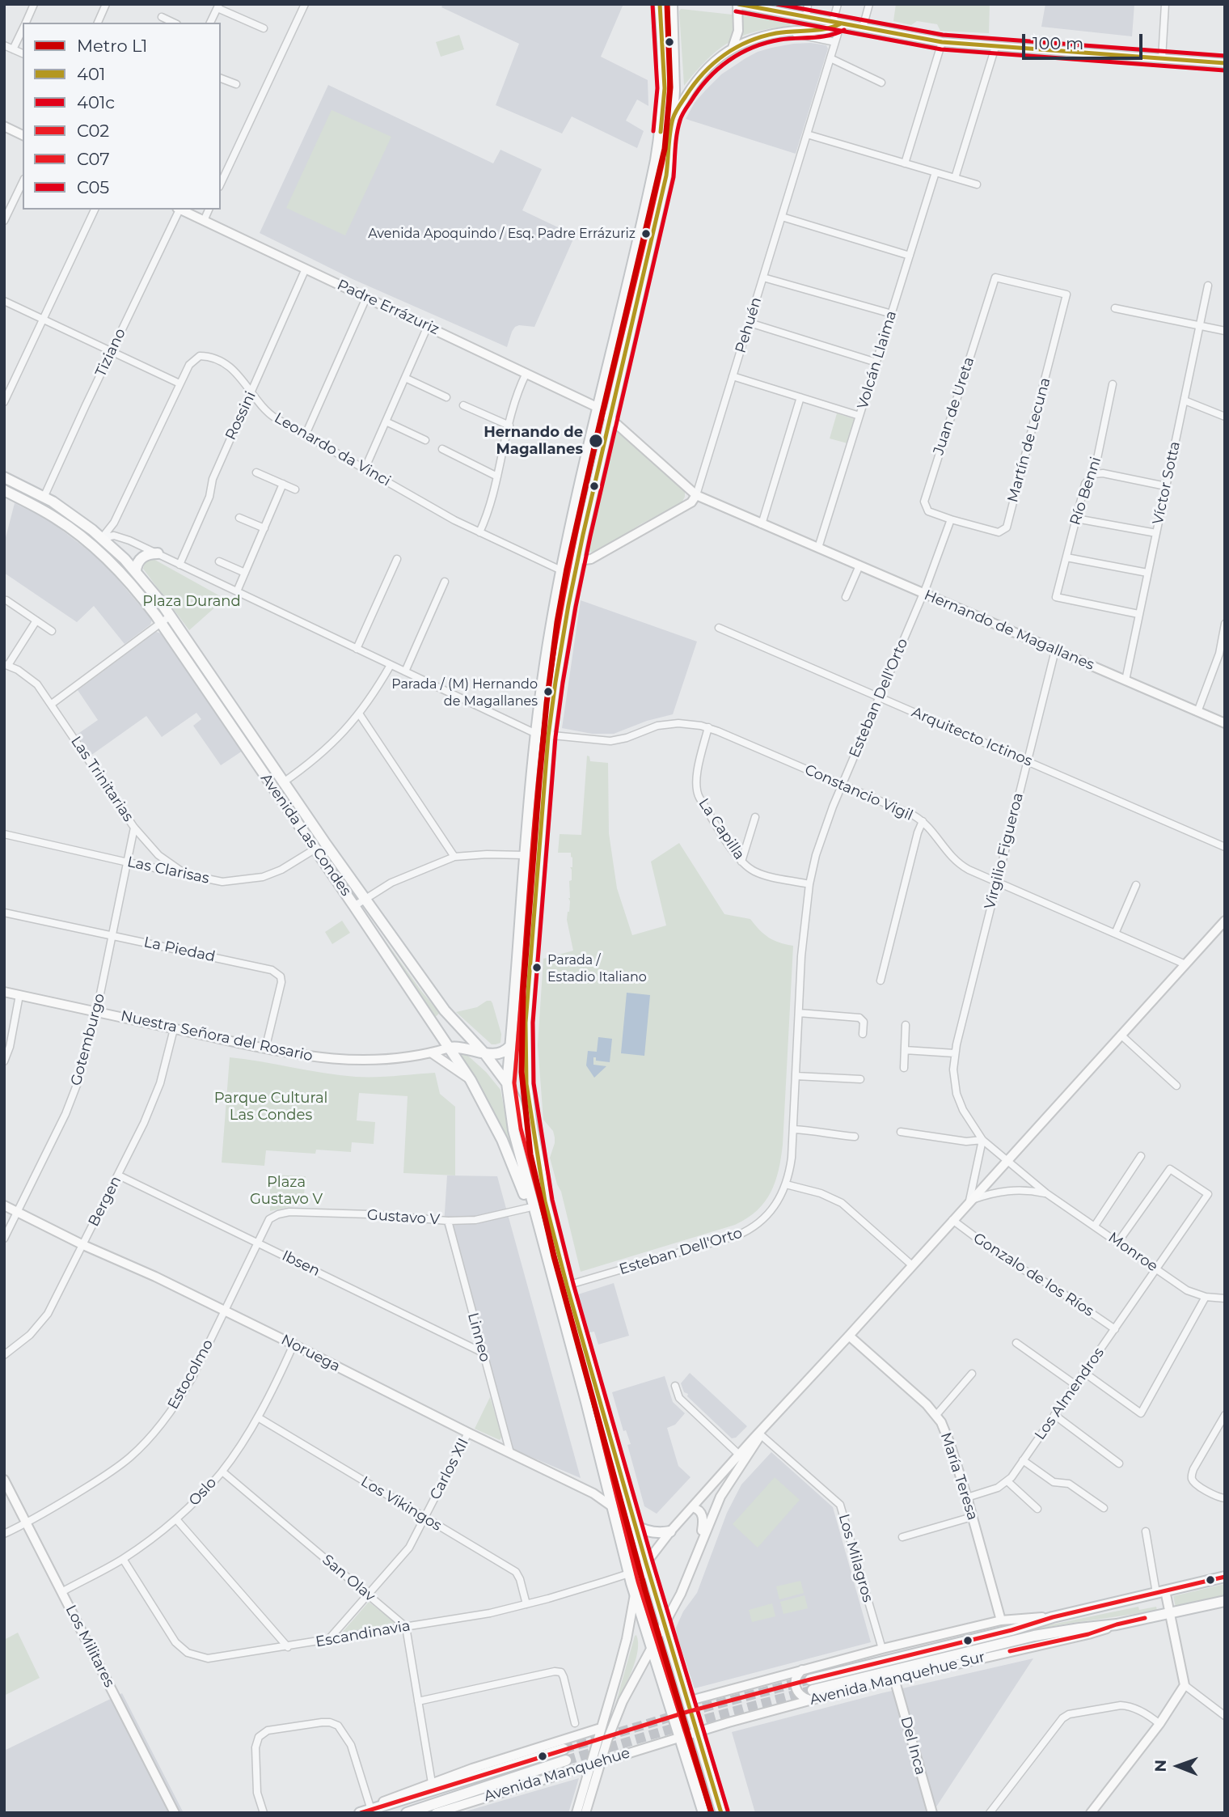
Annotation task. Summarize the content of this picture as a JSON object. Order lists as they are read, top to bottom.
{
  "streets": {
    "main road": [
      "Padre Errázuriz",
      "Hernando de Magallanes",
      "Avenida Las Condes",
      "Nuestra Señora del Rosario",
      "Noruega",
      "María Teresa",
      "Los Militares",
      "Avenida Manquehue Sur",
      "Del Inca",
      "Avenida Manquehue"
    ],
    "street": [
      "Pehuén",
      "Tiziano",
      "Volcán Llaima",
      "Juan de Ureta",
      "Rossini",
      "Martín de Lecuna",
      "Leonardo da Vinci",
      "Víctor Sotta",
      "Río Benni",
      "Esteban Dell'Orto",
      "Arquitecto Ictinos",
      "Las Trinitarias",
      "Constancio Vigil",
      "La Capilla",
      "Virgilio Figueroa",
      "Las Clarisas",
      "La Piedad",
      "Gotemburgo",
      "Bergen",
      "Gustavo V",
      "Monroe",
      "Ibsen",
      "Gonzalo de los Ríos",
      "Linneo",
      "Estocolmo",
      "Los Almendros",
      "Carlos XII",
      "Oslo",
      "Los Vikingos",
      "Los Milagros",
      "San Olav",
      "Escandinavia"
    ]
  },
  "crossings": [
    ["Padre Errázuriz", "Rossini"],
    ["Padre Errázuriz", "Hernando de Magallanes"],
    ["Pehuén", "Hernando de Magallanes"],
    ["Tiziano", "Avenida Las Condes"],
    ["Volcán Llaima", "Hernando de Magallanes"],
    ["Juan de Ureta", "Martín de Lecuna"],
    ["Juan de Ureta", "Esteban Dell'Orto"],
    ["Rossini", "Leonardo da Vinci"],
    ["Rossini", "Constancio Vigil"],
    ["Martín de Lecuna", "Esteban Dell'Orto"],
    ["Víctor Sotta", "Río Benni"],
    ["Víctor Sotta", "Hernando de Magallanes"],
    ["Hernando de Magallanes", "Esteban Dell'Orto"],
    ["Hernando de Magallanes", "Virgilio Figueroa"],
    ["Esteban Dell'Orto", "Arquitecto Ictinos"],
    ["Esteban Dell'Orto", "Constancio Vigil"],
    ["Esteban Dell'Orto", "La Capilla"],
    ["Arquitecto Ictinos", "Virgilio Figueroa"],
    ["Las Trinitarias", "Las Clarisas"],
    ["Las Trinitarias", "Gotemburgo"],
    ["Constancio Vigil", "La Capilla"],
    ["Constancio Vigil", "Avenida Las Condes"],
    ["Constancio Vigil", "Virgilio Figueroa"],
    ["Avenida Las Condes", "Las Clarisas"],
    ["Avenida Las Condes", "Nuestra Señora del Rosario"],
    ["Avenida Las Condes", "Gustavo V"],
    ["Virgilio Figueroa", "Monroe"],
    ["Las Clarisas", "Gotemburgo"],
    ["La Piedad", "Nuestra Señora del Rosario"],
    ["La Piedad", "Gotemburgo"],
    ["Nuestra Señora del Rosario", "Gotemburgo"],
    ["Nuestra Señora del Rosario", "Bergen"],
    ["Gotemburgo", "Noruega"],
    ["Bergen", "Ibsen"],
    ["Bergen", "Noruega"],
    ["Gustavo V", "Linneo"],
    ["Gustavo V", "Estocolmo"],
    ["Monroe", "Los Almendros"],
    ["Ibsen", "Linneo"],
    ["Ibsen", "Estocolmo"],
    ["Gonzalo de los Ríos", "Los Almendros"],
    ["Linneo", "Noruega"],
    ["Noruega", "Estocolmo"],
    ["Noruega", "Carlos XII"],
    ["Noruega", "Oslo"],
    ["Estocolmo", "Los Militares"],
    ["Carlos XII", "Los Vikingos"],
    ["Carlos XII", "San Olav"],
    ["Carlos XII", "Escandinavia"],
    ["María Teresa", "Avenida Manquehue Sur"],
    ["Oslo", "Los Vikingos"],
    ["Oslo", "San Olav"],
    ["Oslo", "Escandinavia"],
    ["Oslo", "Los Militares"],
    ["Los Vikingos", "Escandinavia"],
    ["Los Milagros", "Avenida Manquehue Sur"],
    ["San Olav", "Escandinavia"],
    ["Avenida Manquehue Sur", "Del Inca"],
    ["Avenida Manquehue Sur", "Avenida Manquehue"]
  ],
  "parks": ["Plaza Durand", "Parque Cultural Las Condes", "Plaza Gustavo V"],
  "places": [
    "Avenida Apoquindo / Esq. Padre Errázuriz",
    "Hernando de Magallanes",
    "Parada / (M) Hernando de Magallanes",
    "Parada / Estadio Italiano"
  ],
  "lines": [
    "metro line L1",
    "transit line 401",
    "transit line C02",
    "transit line C05",
    "transit line 401c",
    "transit line C07"
  ],
  "legend": [
    "Metro L1",
    "401",
    "401c",
    "C02",
    "C07",
    "C05"
  ],
  "scale_bar": "100 m",
  "north": "left"
}
